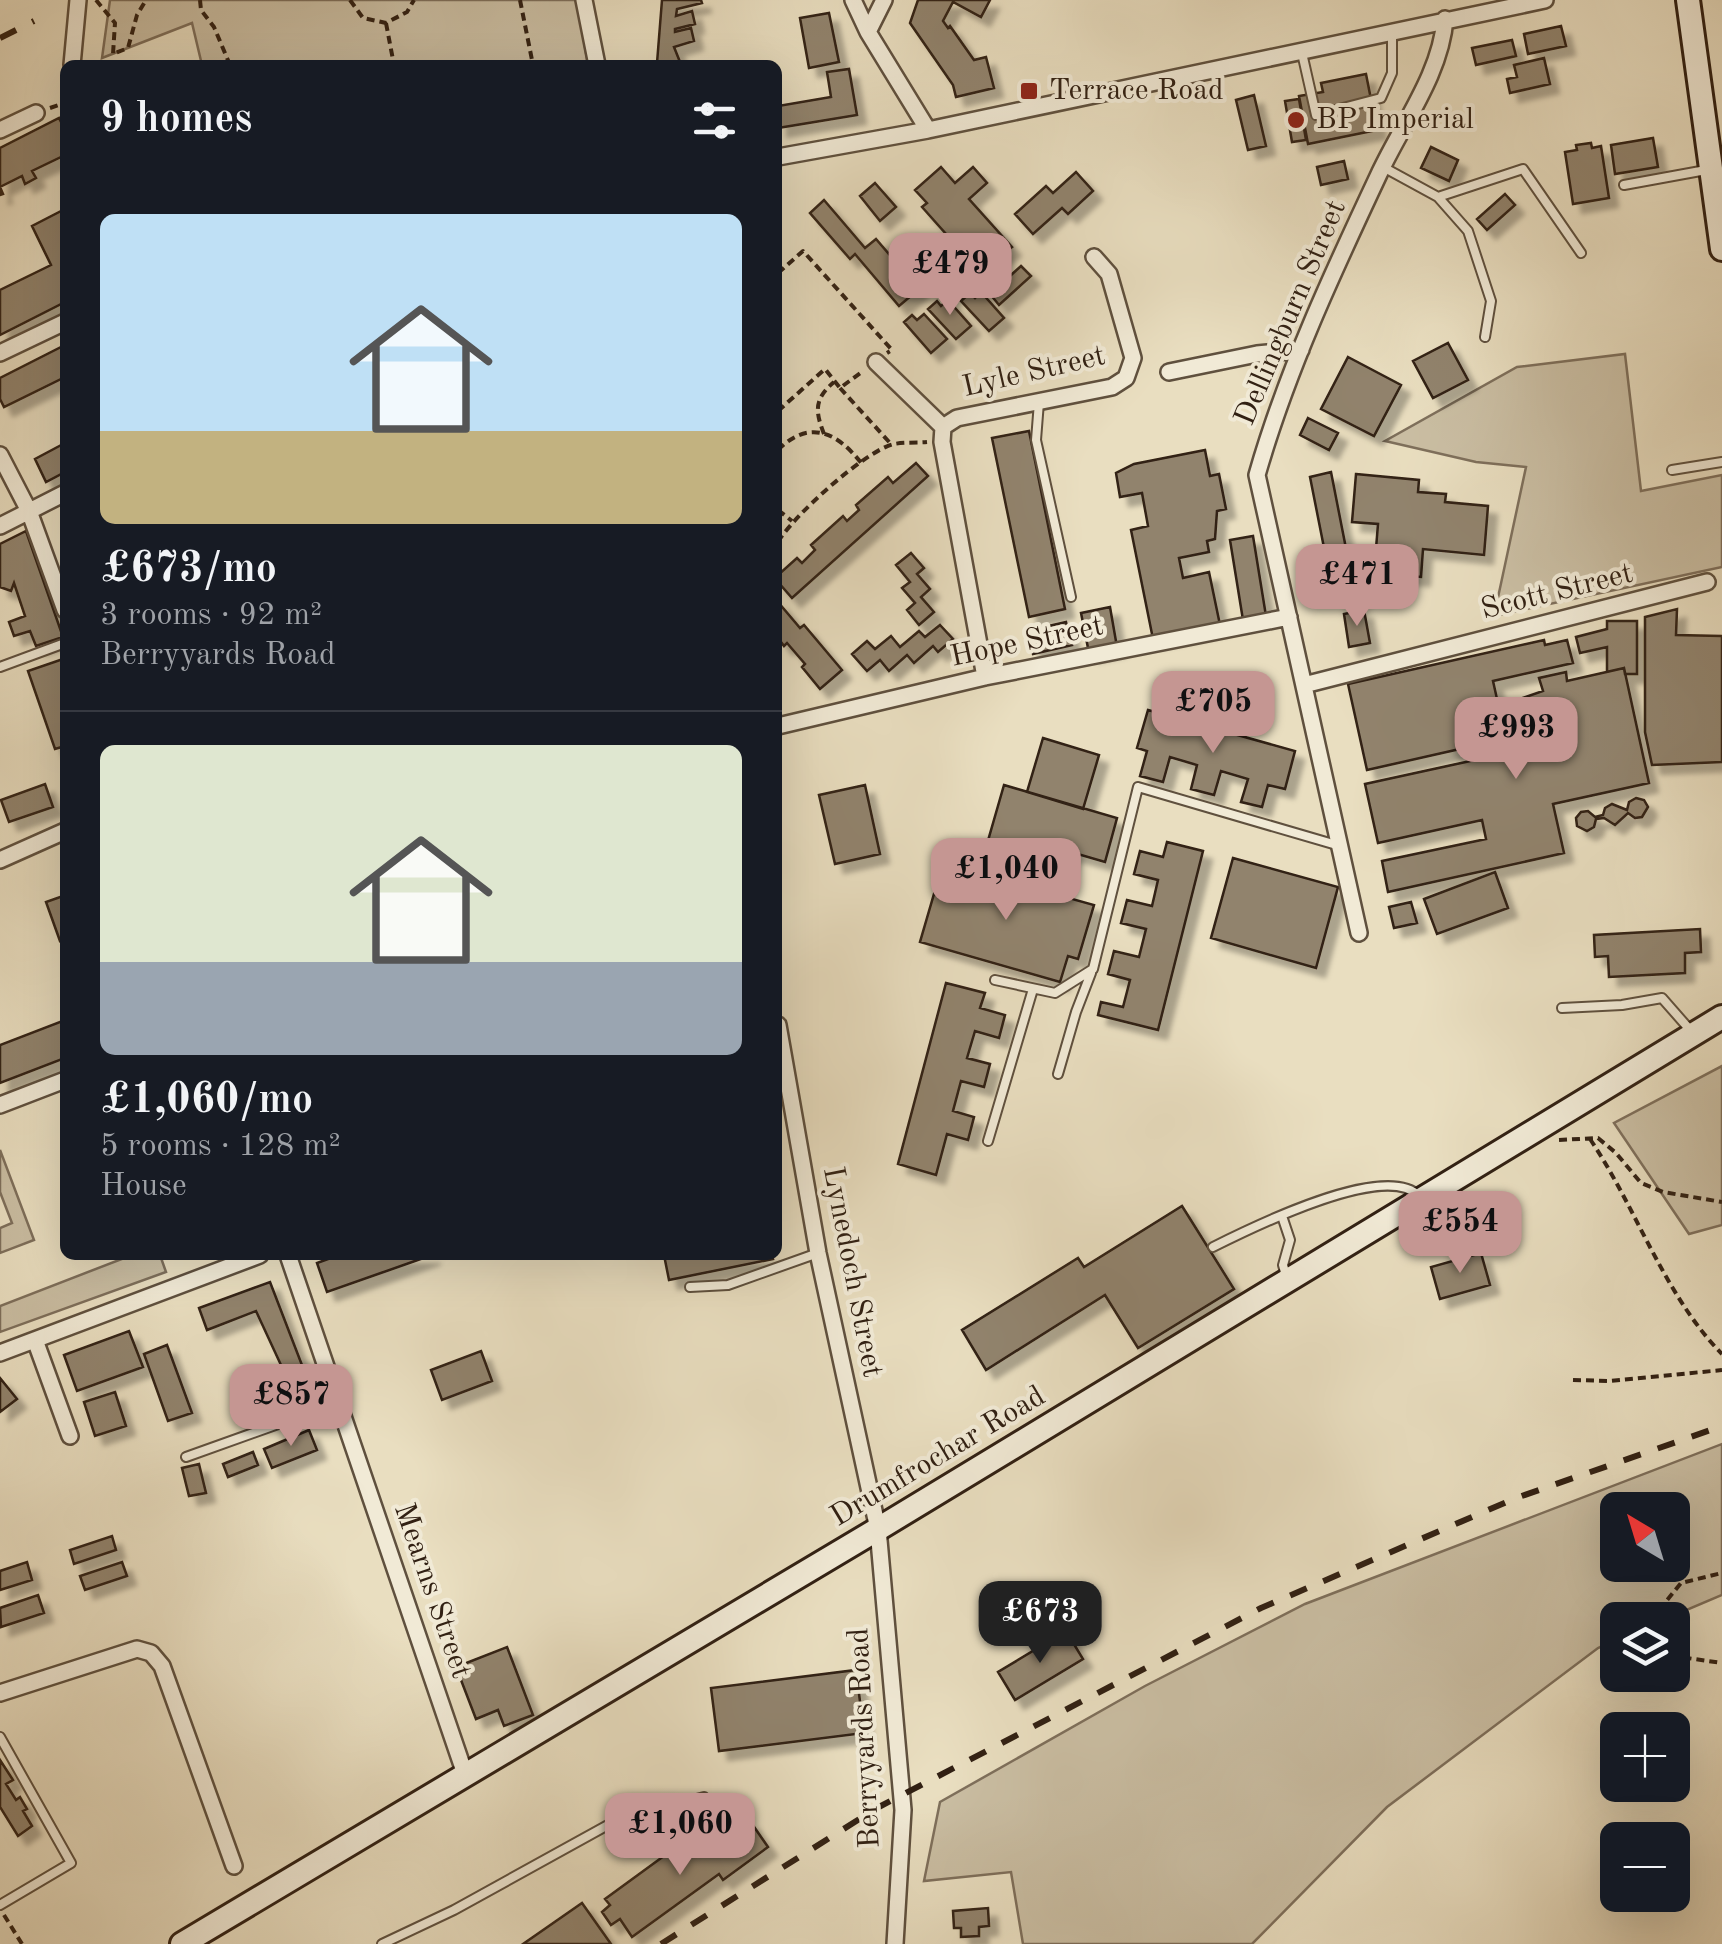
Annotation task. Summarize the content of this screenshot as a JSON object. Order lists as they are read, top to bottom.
{
  "streets": {
    "main road": ["Drumfrochar Road"],
    "street": [
      "Dellingburn Street",
      "Lyle Street",
      "Scott Street",
      "Hope Street",
      "Lynedoch Street",
      "Mearns Street",
      "Berryyards Road"
    ]
  },
  "crossings": [
    ["Dellingburn Street", "Scott Street"],
    ["Dellingburn Street", "Hope Street"],
    ["Lynedoch Street", "Drumfrochar Road"],
    ["Lynedoch Street", "Berryyards Road"],
    ["Drumfrochar Road", "Mearns Street"],
    ["Drumfrochar Road", "Berryyards Road"]
  ],
  "places": {
    "transit": ["Terrace Road"],
    "other": ["BP Imperial"]
  },
  "north": "top left",
  "page": {
    "heading": "9 homes",
    "list": [
      {
        "name": "£673/mo",
        "note": "3 rooms · 92 m² · Berryyards Road"
      },
      {
        "name": "£1,060/mo",
        "note": "5 rooms · 128 m² · House"
      }
    ],
    "price": [
      "£479",
      "£471",
      "£705",
      "£993",
      "£1,040",
      "£554",
      "£857",
      "£673",
      "£1,060"
    ],
    "map_buttons": ["+", "−"]
  }
}
